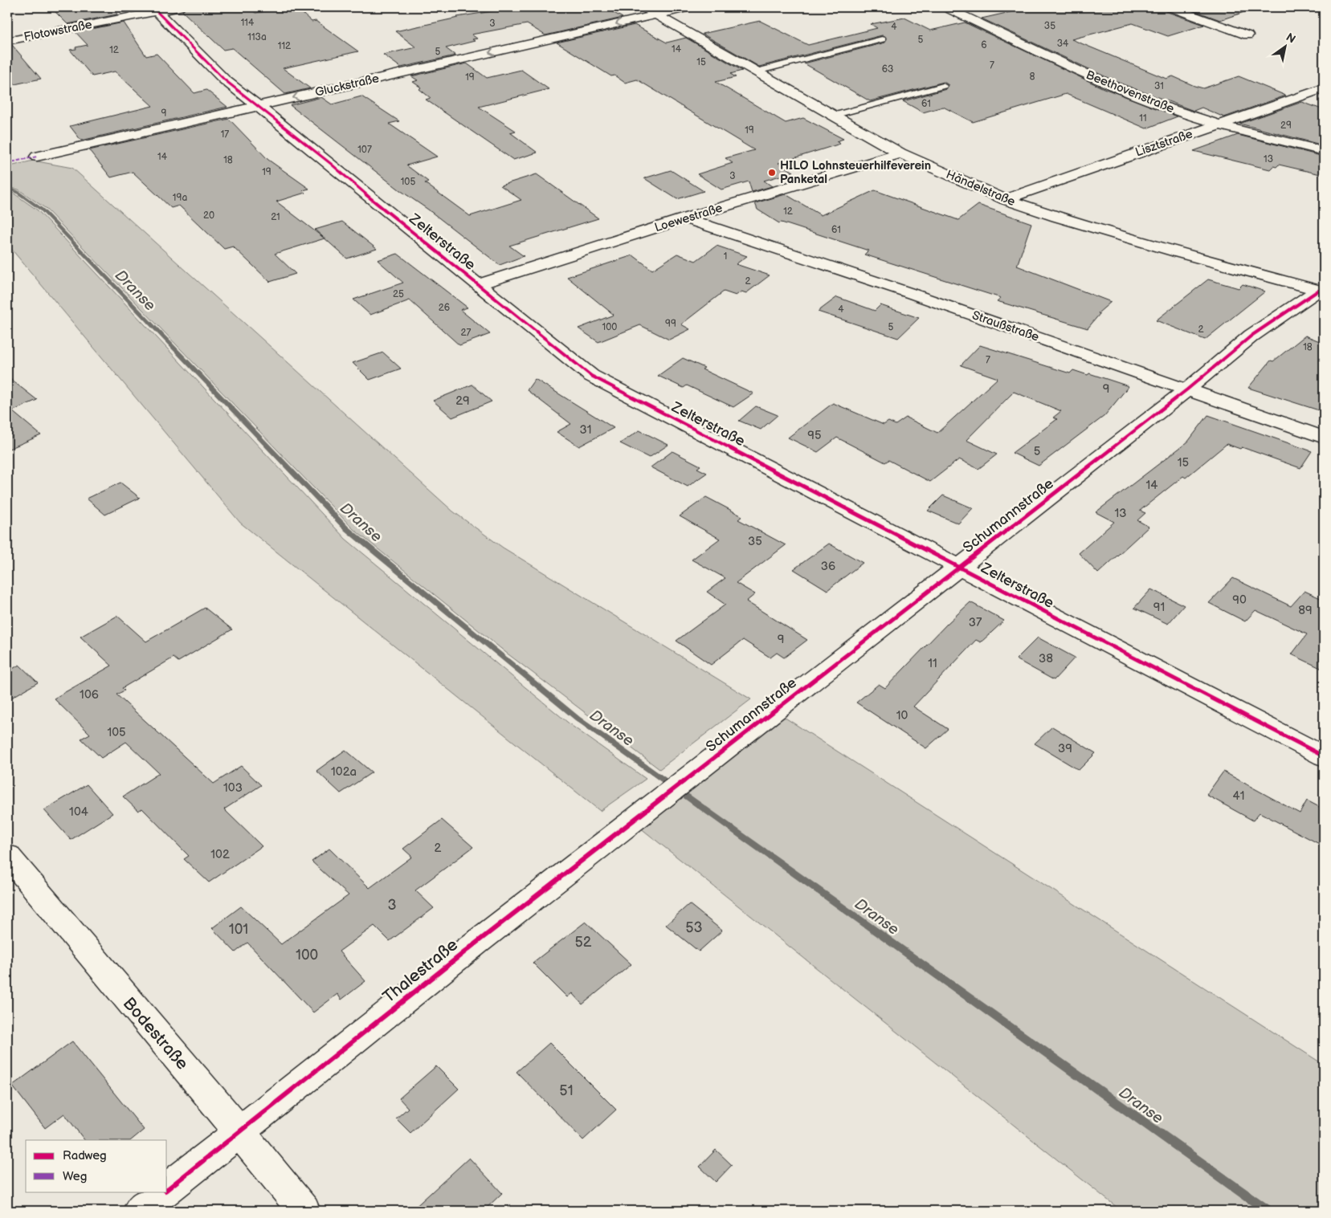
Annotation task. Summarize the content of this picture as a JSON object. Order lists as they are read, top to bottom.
{
  "streets": {
    "street": [
      "Flotowstraße",
      "Gluckstraße",
      "Beethovenstraße",
      "Lisztstraße",
      "Händelstraße",
      "Loewestraße",
      "Zelterstraße",
      "Straußstraße",
      "Schumannstraße",
      "Thalestraße",
      "Bodestraße"
    ]
  },
  "crossings": [
    ["Flotowstraße", "Zelterstraße"],
    ["Gluckstraße", "Händelstraße"],
    ["Gluckstraße", "Zelterstraße"],
    ["Beethovenstraße", "Lisztstraße"],
    ["Lisztstraße", "Händelstraße"],
    ["Händelstraße", "Loewestraße"],
    ["Händelstraße", "Schumannstraße"],
    ["Loewestraße", "Zelterstraße"],
    ["Loewestraße", "Straußstraße"],
    ["Zelterstraße", "Schumannstraße"],
    ["Straußstraße", "Schumannstraße"],
    ["Schumannstraße", "Thalestraße"],
    ["Thalestraße", "Bodestraße"]
  ],
  "one_way": ["Gluckstraße"],
  "water": ["Dranse"],
  "places": ["HILO Lohnsteuerhilfeverein Panketal"],
  "house_numbers": [
    "114",
    "3",
    "35",
    "4",
    "113a",
    "5",
    "34",
    "6",
    "112",
    "14",
    "12",
    "5",
    "15",
    "7",
    "63",
    "8",
    "19",
    "31",
    "61",
    "9",
    "11",
    "29",
    "19",
    "17",
    "107",
    "14",
    "13",
    "18",
    "19",
    "3",
    "105",
    "19a",
    "12",
    "20",
    "21",
    "61",
    "1",
    "2",
    "25",
    "26",
    "4",
    "99",
    "100",
    "5",
    "2",
    "27",
    "18",
    "7",
    "9",
    "29",
    "31",
    "95",
    "5",
    "15",
    "14",
    "13",
    "35",
    "36",
    "90",
    "91",
    "89",
    "37",
    "9",
    "38",
    "11",
    "106",
    "10",
    "105",
    "39",
    "102a",
    "103",
    "41",
    "104",
    "2",
    "102",
    "3",
    "53",
    "101",
    "52",
    "100",
    "51"
  ],
  "legend": ["Radweg", "Weg"],
  "north": "top right"
}
